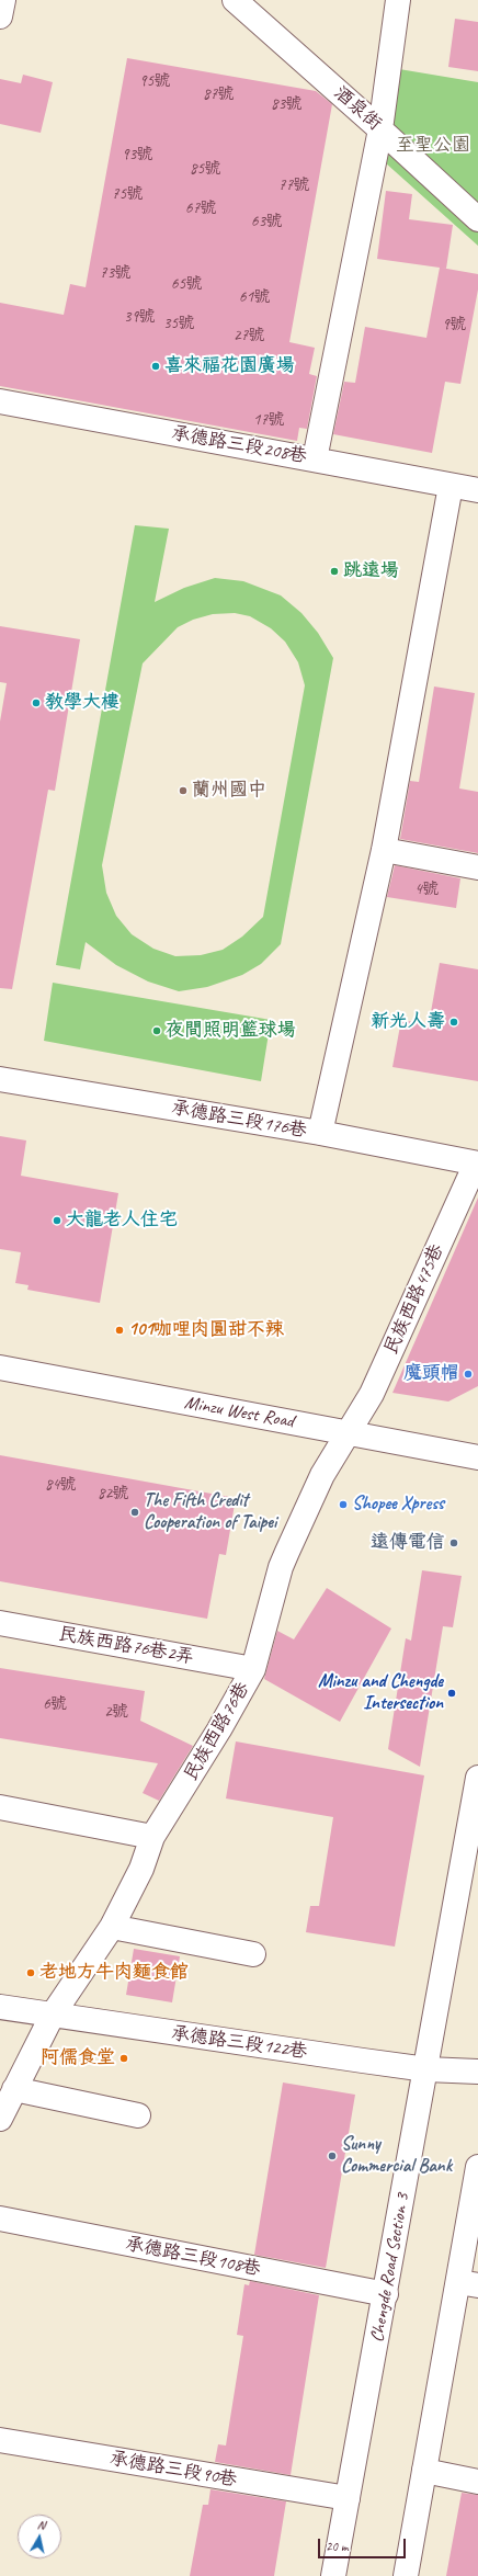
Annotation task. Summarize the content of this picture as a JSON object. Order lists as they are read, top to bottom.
{
  "streets": {
    "street": [
      "酒泉街",
      "承德路三段208巷",
      "承德路三段176巷",
      "民族西路475巷",
      "Minzu West Road",
      "民族西路76巷2弄",
      "民族西路76巷",
      "承德路三段122巷",
      "承德路三段108巷",
      "Chengde Road Section 3",
      "承德路三段90巷"
    ]
  },
  "crossings": [
    ["承德路三段176巷", "民族西路475巷"],
    ["民族西路475巷", "Minzu West Road"],
    ["民族西路475巷", "民族西路76巷"],
    ["Minzu West Road", "民族西路76巷"],
    ["民族西路76巷2弄", "民族西路76巷"],
    ["民族西路76巷", "承德路三段122巷"],
    ["承德路三段122巷", "Chengde Road Section 3"],
    ["承德路三段108巷", "Chengde Road Section 3"],
    ["Chengde Road Section 3", "承德路三段90巷"]
  ],
  "parks": ["至聖公園"],
  "places": [
    "喜來福花園廣場",
    "跳遠場",
    "教學大樓",
    "蘭州國中",
    "新光人壽",
    "夜間照明籃球場",
    "大龍老人住宅",
    "101咖哩肉圓甜不辣",
    "魔頭帽",
    "Shopee Xpress",
    "The Fifth Credit Cooperation of Taipei",
    "遠傳電信",
    "Minzu and Chengde Intersection",
    "老地方牛肉麵食館",
    "阿儒食堂",
    "Sunny Commercial Bank"
  ],
  "house_numbers": [
    "95號",
    "87號",
    "83號",
    "93號",
    "85號",
    "77號",
    "75號",
    "67號",
    "63號",
    "73號",
    "65號",
    "61號",
    "39號",
    "35號",
    "9號",
    "27號",
    "17號",
    "4號",
    "84號",
    "82號",
    "6號",
    "2號"
  ],
  "scale_bar": "20 m",
  "north": "top"
}
